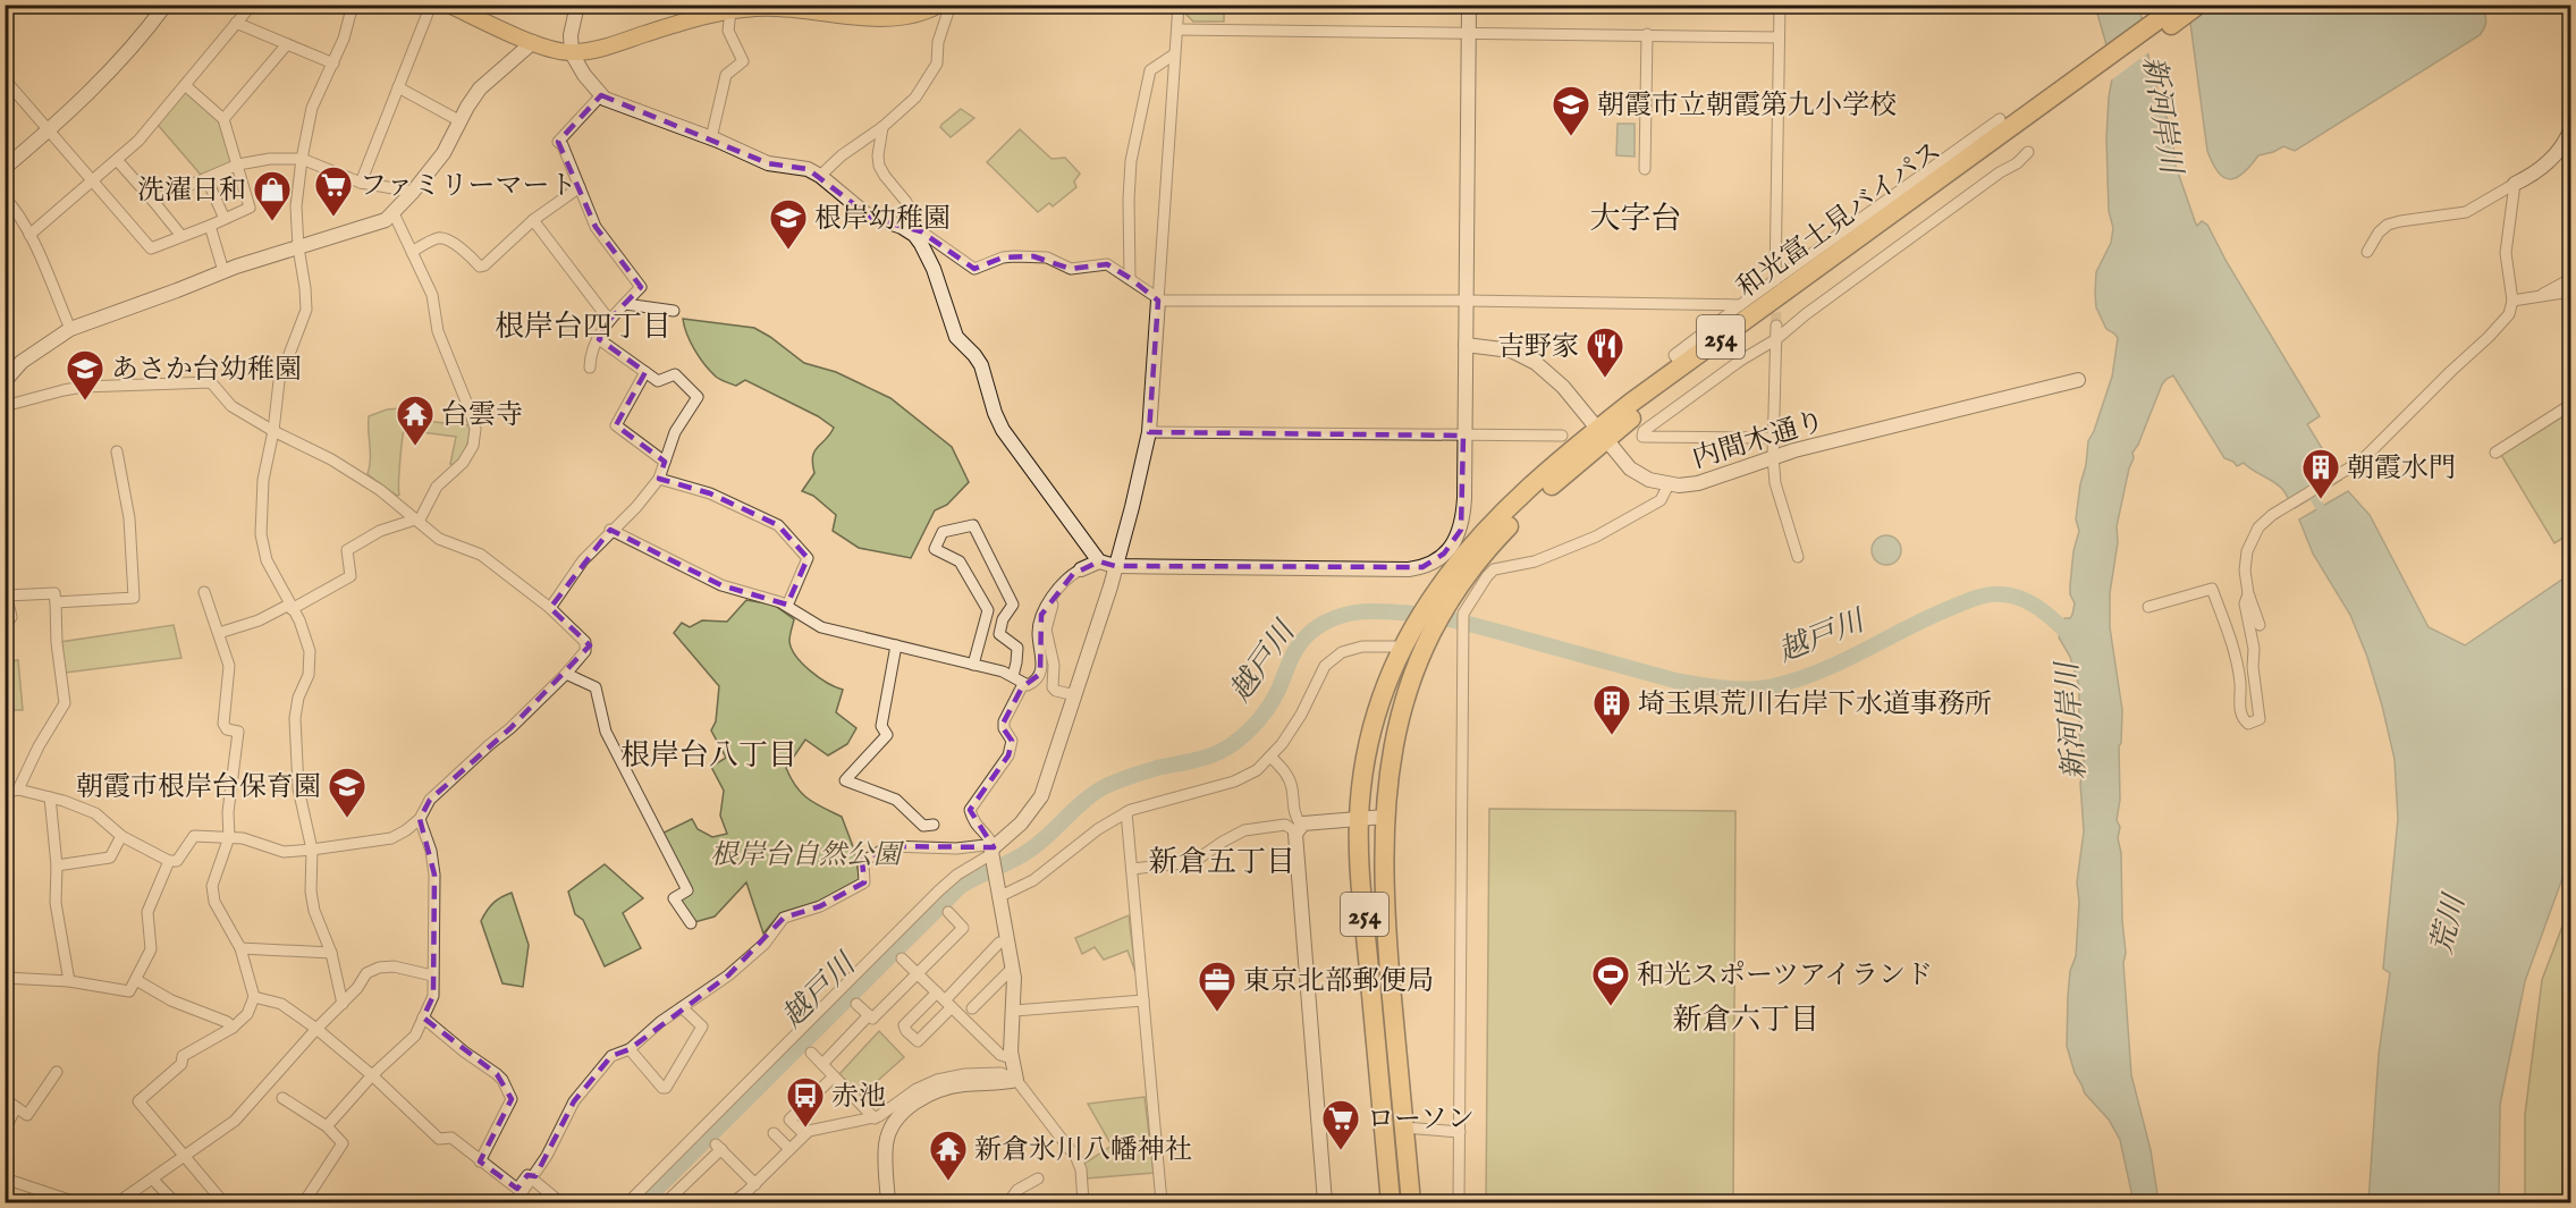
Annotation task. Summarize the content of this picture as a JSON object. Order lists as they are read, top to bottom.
{
  "streets": {
    "highway": ["和光富士見バイパス", "254"],
    "street": ["内間木通り"]
  },
  "crossings": [
    ["和光富士見バイパス", "内間木通り"]
  ],
  "districts": [
    "大字台",
    "根岸台四丁目",
    "根岸台八丁目",
    "新倉五丁目",
    "新倉六丁目"
  ],
  "water": ["新河岸川", "越戸川", "荒川"],
  "parks": ["根岸台自然公園"],
  "places": {
    "school or university": [
      "朝霞市立朝霞第九小学校",
      "根岸幼稚園",
      "あさか台幼稚園",
      "朝霞市根岸台保育園"
    ],
    "supermarket": ["ファミリーマート", "ローソン"],
    "shop": ["洗濯日和"],
    "restaurant": ["吉野家"],
    "temple": ["台雲寺", "新倉氷川八幡神社"],
    "building": ["朝霞水門", "埼玉県荒川右岸下水道事務所"],
    "sports": ["和光スポーツアイランド"],
    "office": ["東京北部郵便局"],
    "bus stop": ["赤池"]
  }
}
